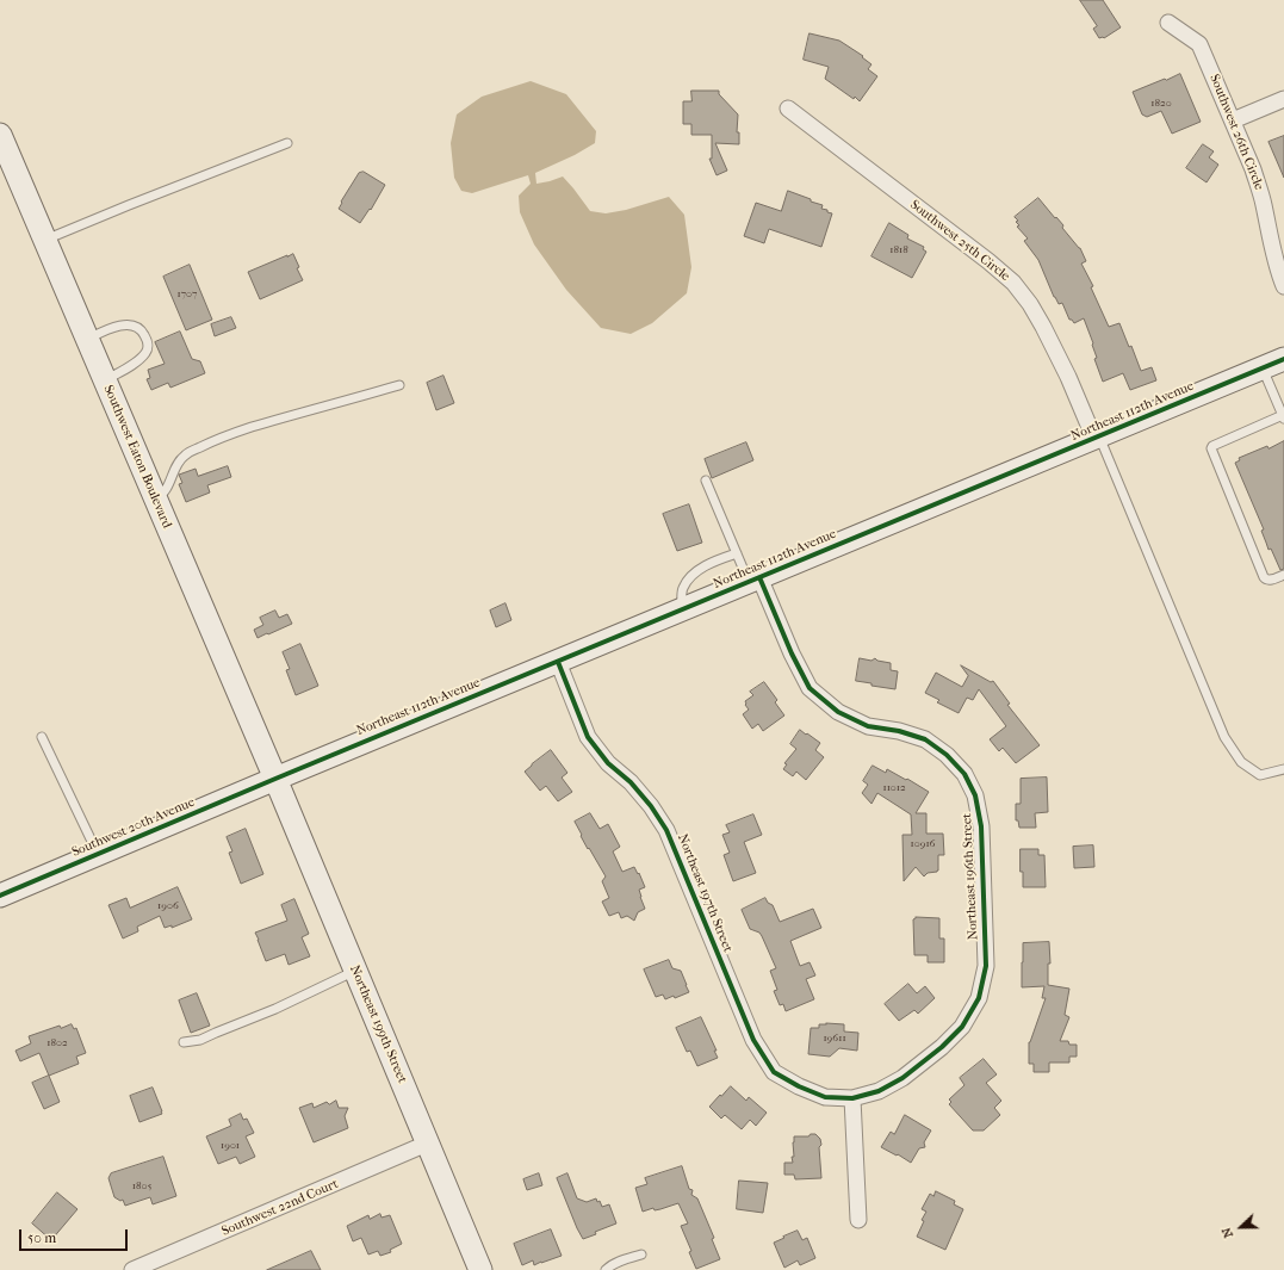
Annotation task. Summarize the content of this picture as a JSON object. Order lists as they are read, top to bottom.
{
  "streets": {
    "street": [
      "Southwest 26th Circle",
      "Southwest 25th Circle",
      "Northeast 112th Avenue",
      "Southwest Eaton Boulevard",
      "Southwest 20th Avenue",
      "Northeast 196th Street",
      "Northeast 197th Street",
      "Northeast 199th Street",
      "Southwest 22nd Court"
    ]
  },
  "crossings": [
    ["Southwest 25th Circle", "Northeast 112th Avenue"],
    ["Northeast 112th Avenue", "Southwest Eaton Boulevard"],
    ["Northeast 112th Avenue", "Southwest 20th Avenue"],
    ["Northeast 112th Avenue", "Northeast 196th Street"],
    ["Northeast 112th Avenue", "Northeast 197th Street"],
    ["Northeast 112th Avenue", "Northeast 199th Street"],
    ["Southwest Eaton Boulevard", "Southwest 20th Avenue"],
    ["Southwest Eaton Boulevard", "Northeast 199th Street"],
    ["Southwest 20th Avenue", "Northeast 199th Street"],
    ["Northeast 196th Street", "Northeast 197th Street"],
    ["Northeast 199th Street", "Southwest 22nd Court"]
  ],
  "house_numbers": [
    "1820",
    "1818",
    "1707",
    "11012",
    "10916",
    "1906",
    "19611",
    "1802",
    "1901",
    "1805"
  ],
  "scale_bar": "50 m",
  "north": "left"
}
